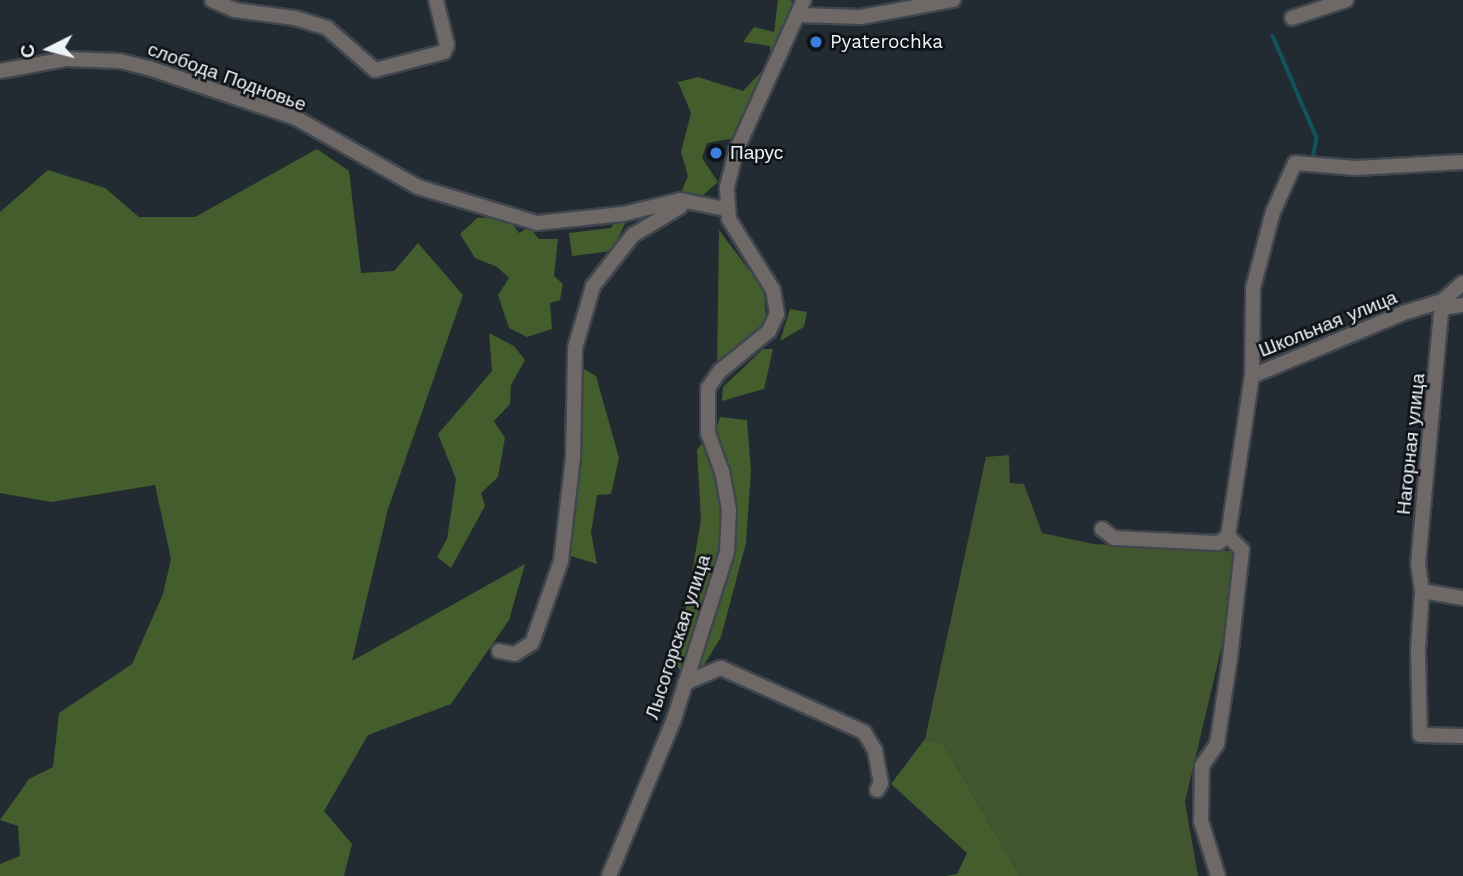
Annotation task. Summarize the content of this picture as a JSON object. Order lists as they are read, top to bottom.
{
  "streets": {
    "street": [
      "слобода Подновье",
      "Школьная улица",
      "Нагорная улица",
      "Лысогорская улица"
    ]
  },
  "crossings": [
    ["Школьная улица", "Нагорная улица"]
  ],
  "places": ["Pyaterochka", "Парус"],
  "north": "left"
}
